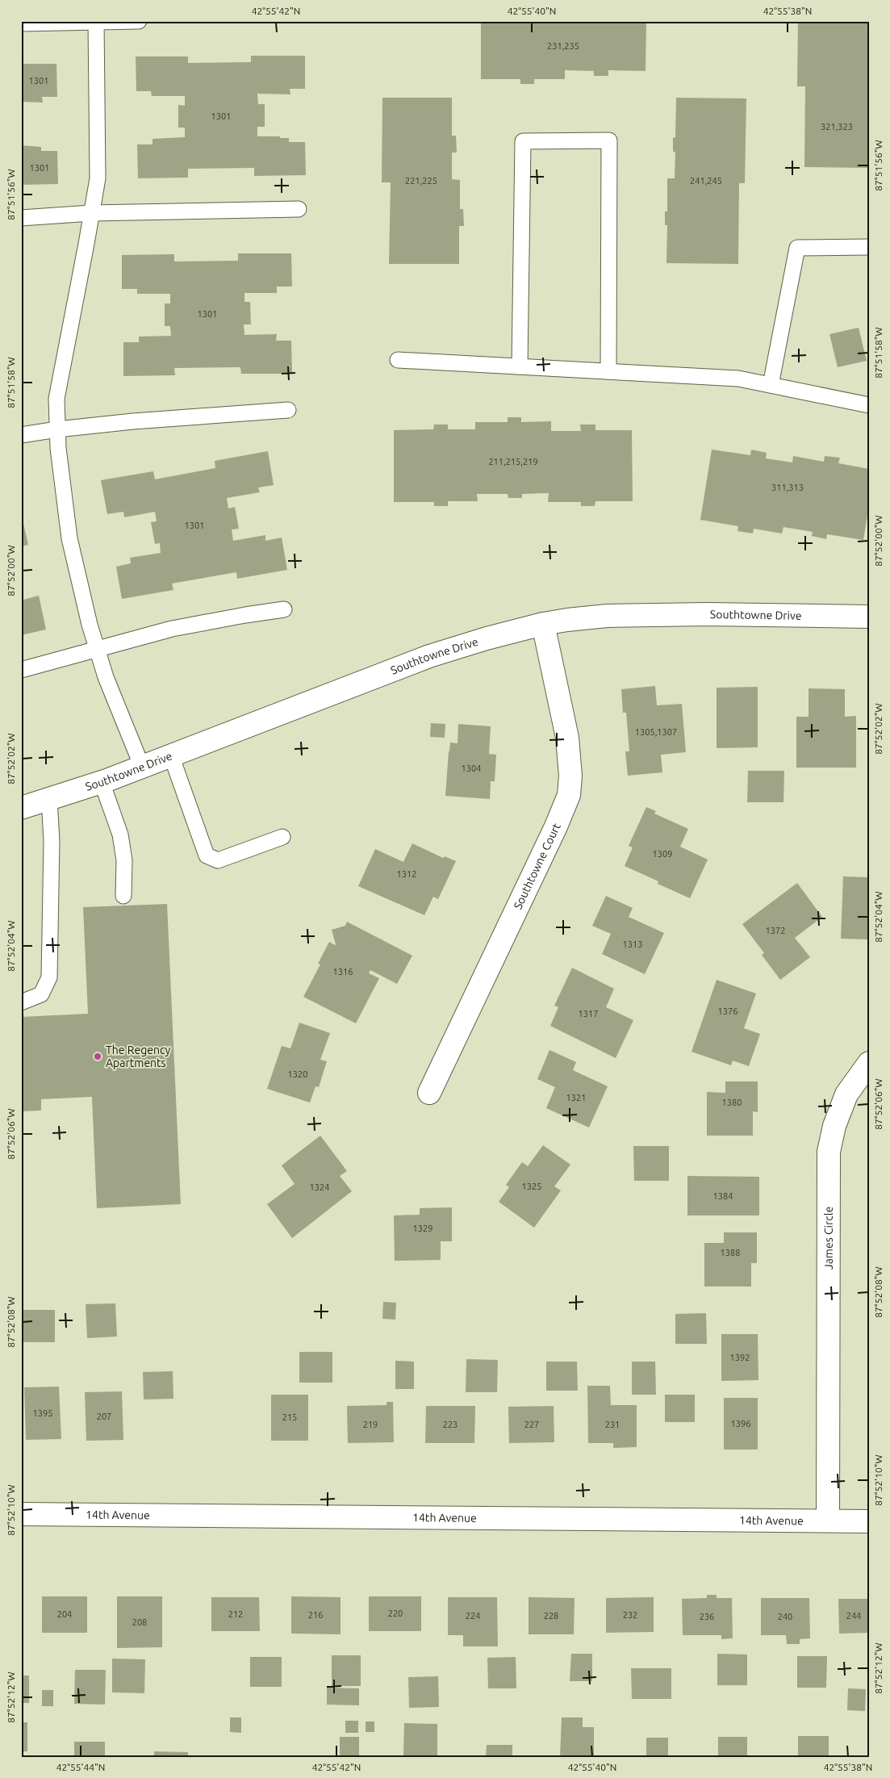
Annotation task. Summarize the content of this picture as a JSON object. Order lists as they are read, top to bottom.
{
  "streets": {
    "street": [
      "Southtowne Drive",
      "Southtowne Court",
      "James Circle",
      "14th Avenue"
    ]
  },
  "crossings": [
    ["Southtowne Drive", "Southtowne Court"],
    ["James Circle", "14th Avenue"]
  ],
  "places": ["The Regency Apartments"],
  "house_numbers": [
    "231,235",
    "1301",
    "1301",
    "321,323",
    "1301",
    "221,225",
    "241,245",
    "1301",
    "211,215,219",
    "311,313",
    "1301",
    "1305,1307",
    "1304",
    "1309",
    "1312",
    "1372",
    "1313",
    "1316",
    "1376",
    "1317",
    "1320",
    "1321",
    "1380",
    "1325",
    "1324",
    "1384",
    "1329",
    "1388",
    "1392",
    "1395",
    "207",
    "215",
    "1396",
    "219",
    "223",
    "227",
    "231",
    "220",
    "204",
    "212",
    "216",
    "232",
    "224",
    "228",
    "244",
    "236",
    "240",
    "208"
  ],
  "coordinates": [
    "42°55'42\"N",
    "42°55'40\"N",
    "42°55'38\"N",
    "87°51'56\"W",
    "87°51'58\"W",
    "87°52'00\"W",
    "87°52'02\"W",
    "87°52'04\"W",
    "87°52'06\"W",
    "87°52'08\"W",
    "87°52'10\"W",
    "87°52'12\"W",
    "42°55'44\"N"
  ]
}
